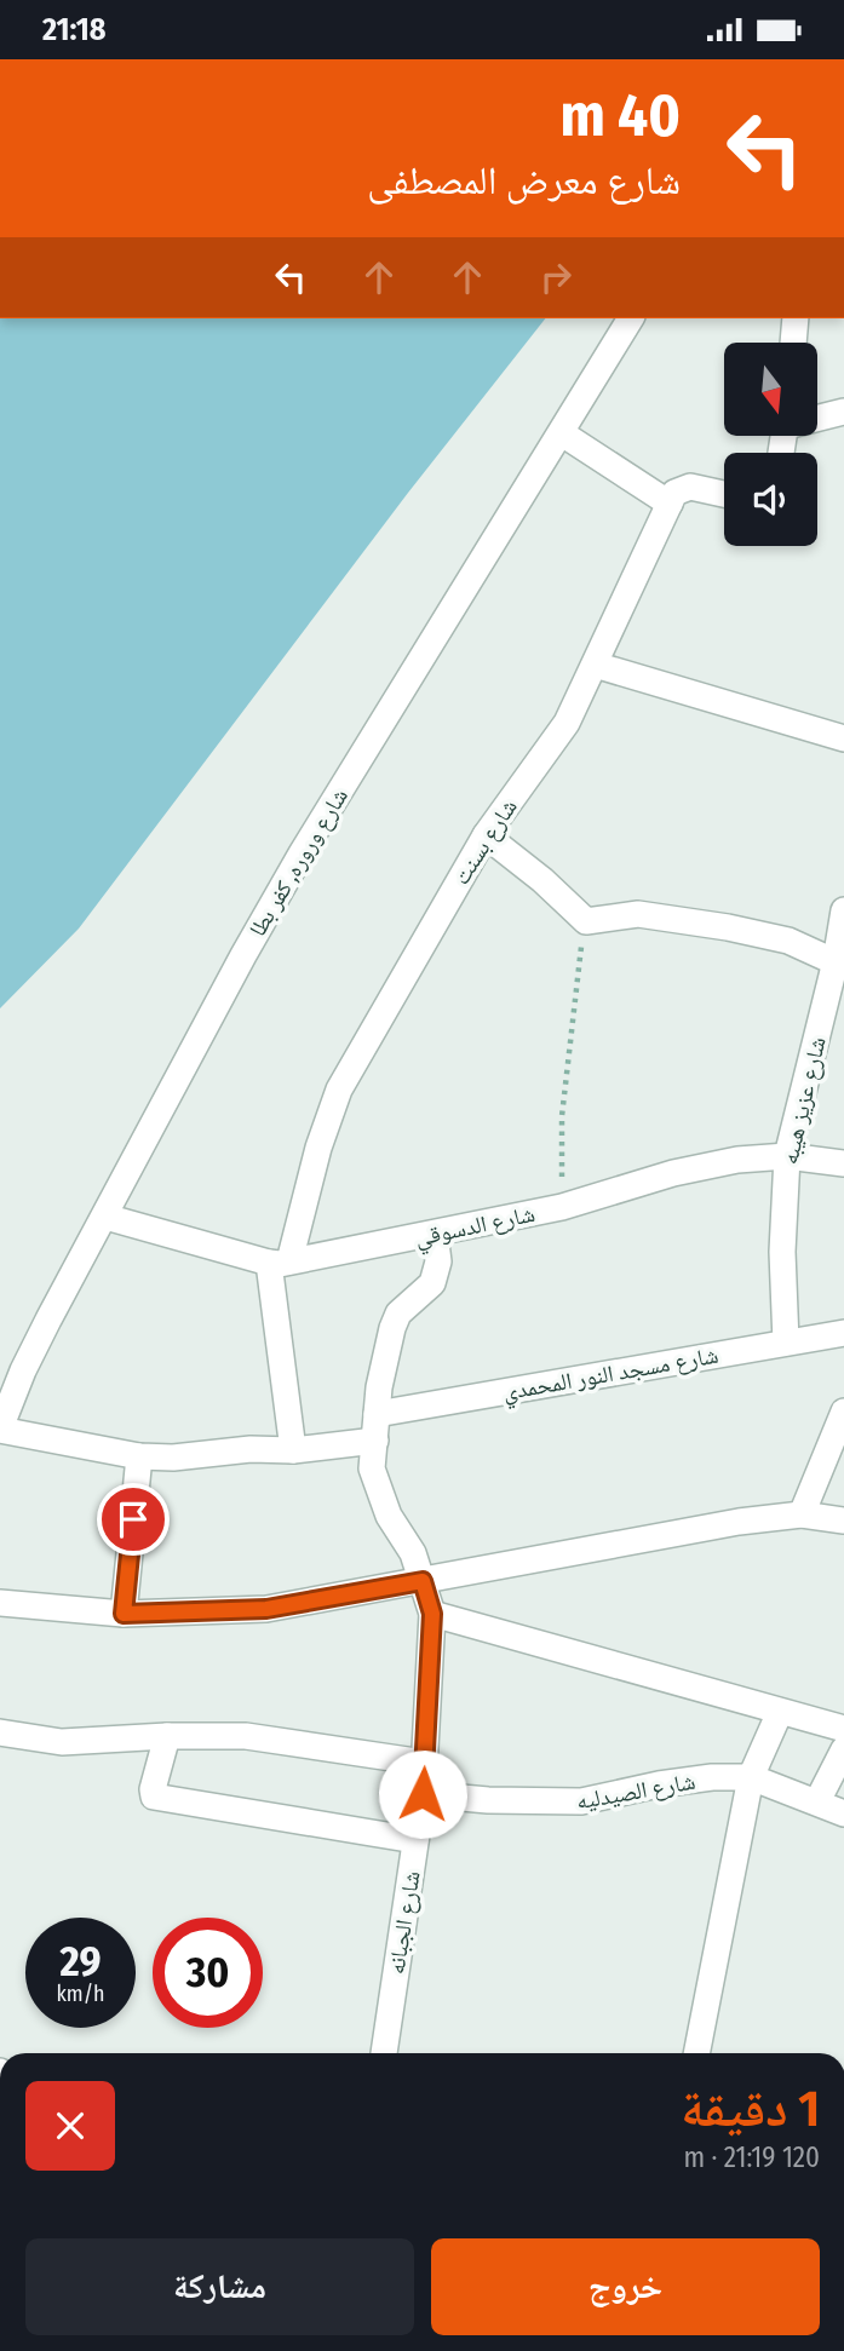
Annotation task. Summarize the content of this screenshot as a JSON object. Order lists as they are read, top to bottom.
{
  "streets": {
    "street": [
      "شارع بسنت",
      "شارع وروره, كفر بطا",
      "شارع عزيز هيبه",
      "شارع الدسوقي",
      "شارع مسجد النور المحمدي",
      "شارع الصيدليه",
      "شارع الجبانه"
    ]
  },
  "crossings": [
    ["شارع بسنت", "شارع الدسوقي"],
    ["شارع وروره, كفر بطا", "شارع الدسوقي"],
    ["شارع عزيز هيبه", "شارع الدسوقي"],
    ["شارع عزيز هيبه", "شارع مسجد النور المحمدي"],
    ["شارع الدسوقي", "شارع الجبانه"],
    ["شارع مسجد النور المحمدي", "شارع الجبانه"],
    ["شارع الصيدليه", "شارع الجبانه"]
  ],
  "north": "bottom",
  "page": {
    "status": "21:18",
    "turn": ["40 m", "شارع معرض المصطفى"],
    "speed": "29 km/h",
    "limit": "30",
    "heading": ["1 دقيقة", "120 m · 21:19"],
    "buttons": ["خروج", "مشاركة"]
  }
}
